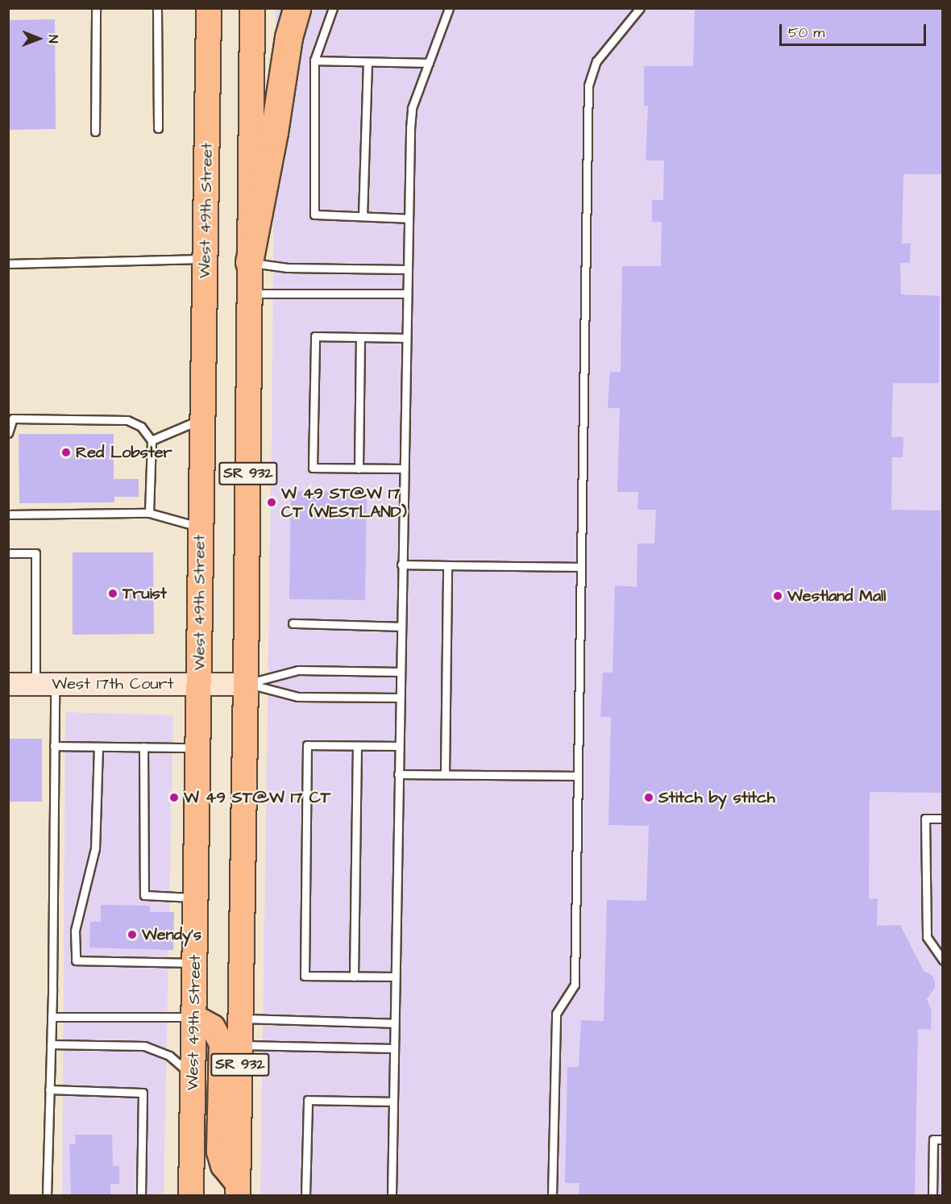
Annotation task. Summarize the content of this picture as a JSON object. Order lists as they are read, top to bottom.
{
  "streets": {
    "main road": ["West 49th Street", "SR 932"],
    "street": ["West 17th Court"]
  },
  "crossings": [
    ["West 49th Street", "West 17th Court"],
    ["SR 932", "West 17th Court"]
  ],
  "places": [
    "Red Lobster",
    "W 49 ST@W 17 CT (WESTLAND)",
    "Truist",
    "Westland Mall",
    "W 49 ST@W 17 CT",
    "Stitch by stitch",
    "Wendy's"
  ],
  "scale_bar": "50 m",
  "north": "right"
}
